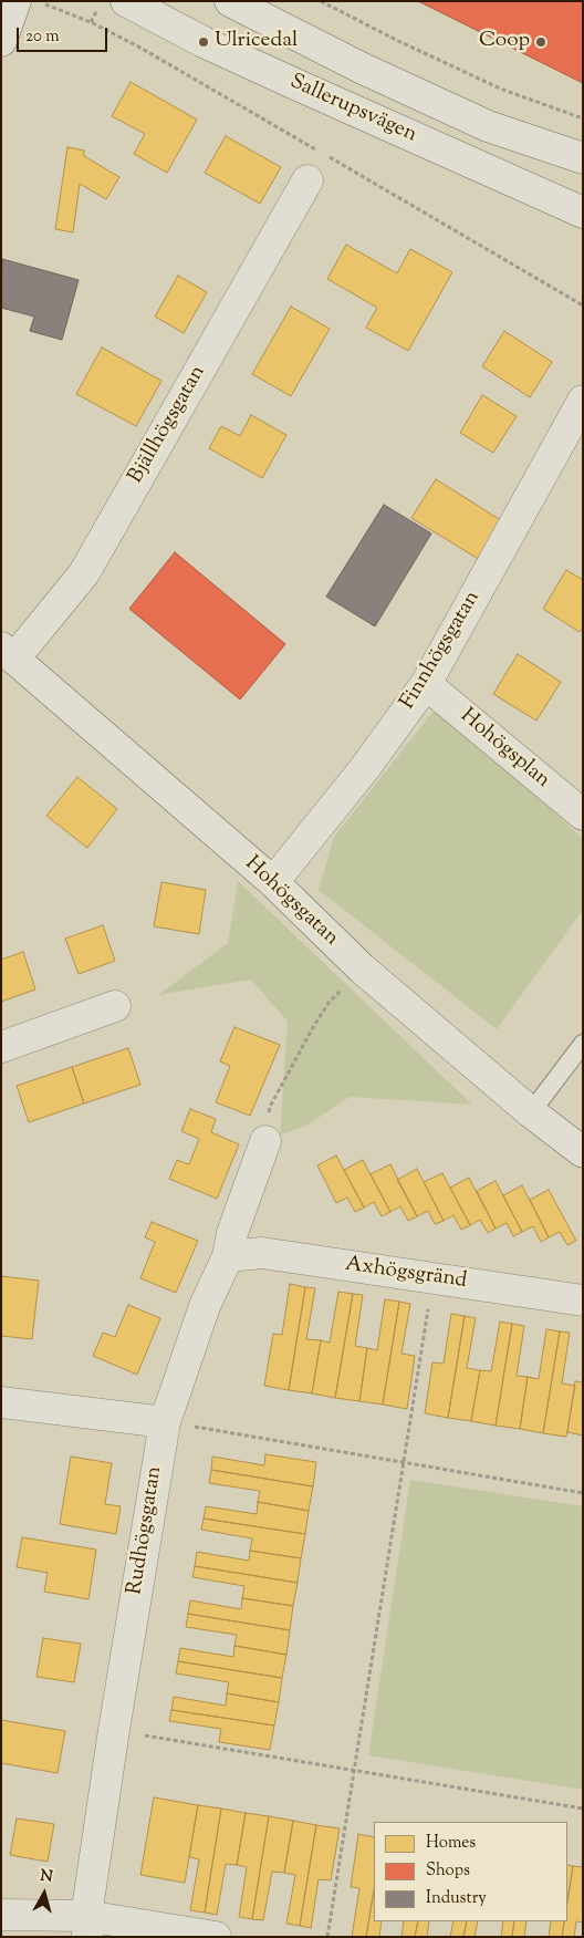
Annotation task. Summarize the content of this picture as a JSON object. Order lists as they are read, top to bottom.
{
  "streets": {
    "street": [
      "Sallerupsvägen",
      "Bjällhögsgatan",
      "Finnhögsgatan",
      "Hohögsplan",
      "Hohögsgatan",
      "Axhögsgränd",
      "Rudhögsgatan"
    ]
  },
  "crossings": [
    ["Bjällhögsgatan", "Hohögsgatan"],
    ["Finnhögsgatan", "Hohögsplan"],
    ["Finnhögsgatan", "Hohögsgatan"],
    ["Axhögsgränd", "Rudhögsgatan"]
  ],
  "places": ["Ulricedal", "Coop"],
  "legend": ["Homes", "Shops", "Industry"],
  "scale_bar": "20 m",
  "north": "top"
}
